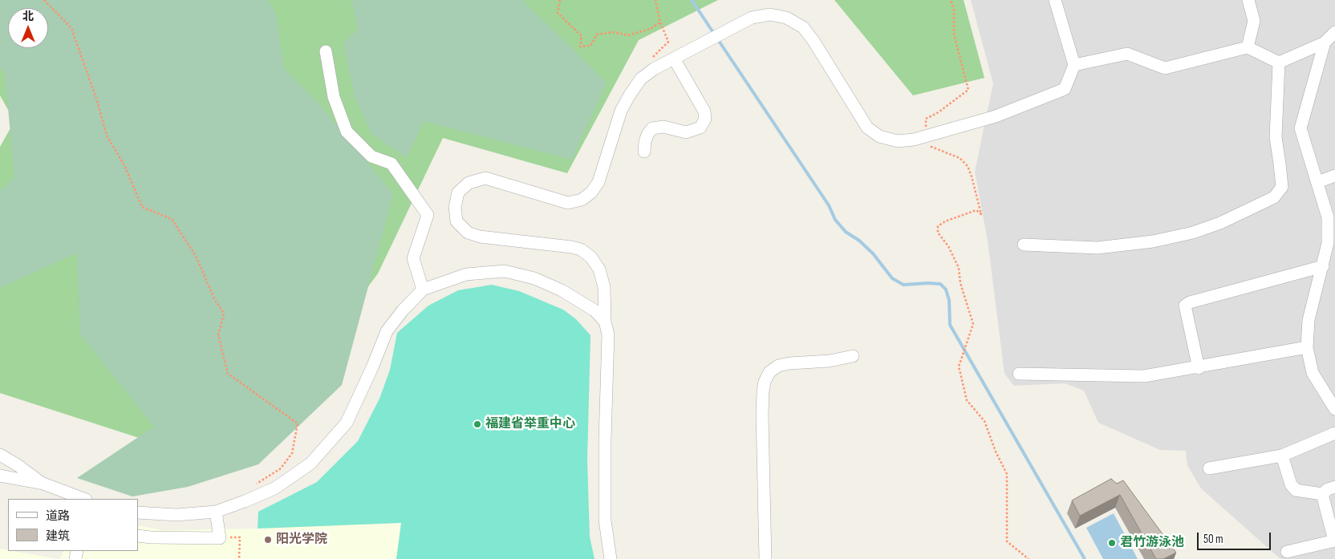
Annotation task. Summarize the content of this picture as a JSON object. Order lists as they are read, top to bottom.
{
  "places": ["福建省举重中心", "阳光学院", "君竹游泳池"],
  "legend": ["道路", "建筑"],
  "scale_bar": "50 m",
  "north": "top"
}
